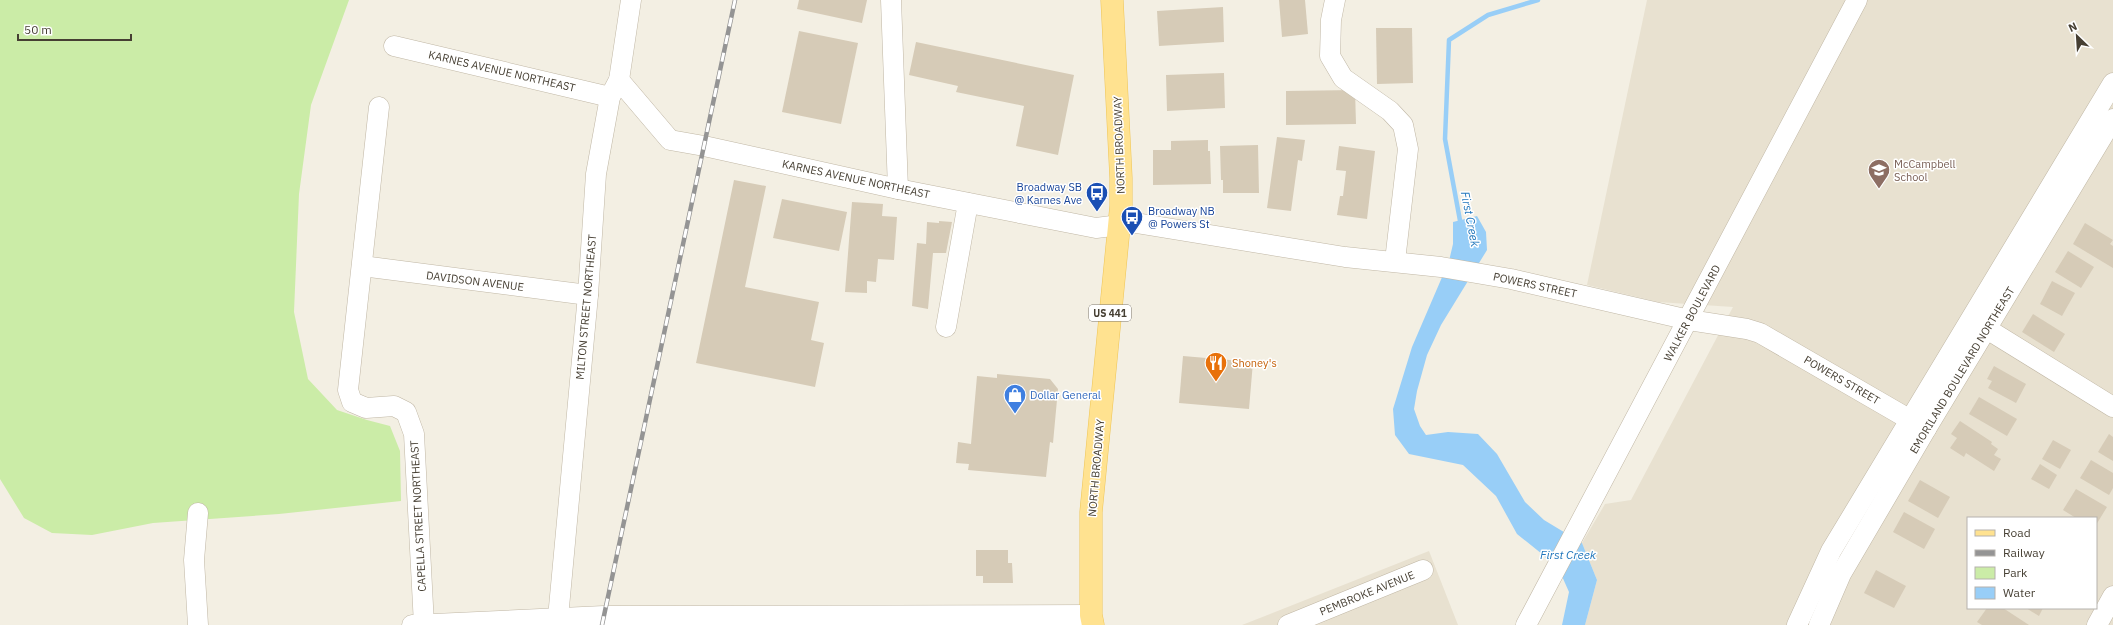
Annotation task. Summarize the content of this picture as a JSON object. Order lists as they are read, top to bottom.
{
  "streets": {
    "main road": ["NORTH BROADWAY", "US 441"],
    "street": [
      "KARNES AVENUE NORTHEAST",
      "DAVIDSON AVENUE",
      "POWERS STREET",
      "MILTON STREET NORTHEAST",
      "WALKER BOULEVARD",
      "EMORILAND BOULEVARD NORTHEAST",
      "CAPELLA STREET NORTHEAST",
      "PEMBROKE AVENUE"
    ]
  },
  "crossings": [
    ["KARNES AVENUE NORTHEAST", "NORTH BROADWAY"],
    ["KARNES AVENUE NORTHEAST", "POWERS STREET"],
    ["KARNES AVENUE NORTHEAST", "MILTON STREET NORTHEAST"],
    ["NORTH BROADWAY", "POWERS STREET"],
    ["DAVIDSON AVENUE", "MILTON STREET NORTHEAST"],
    ["DAVIDSON AVENUE", "CAPELLA STREET NORTHEAST"],
    ["POWERS STREET", "WALKER BOULEVARD"],
    ["POWERS STREET", "EMORILAND BOULEVARD NORTHEAST"]
  ],
  "water": ["First Creek"],
  "places": {
    "school or university": ["McCampbell School"],
    "bus stop": ["Broadway SB @ Karnes Ave", "Broadway NB @ Powers St"],
    "restaurant": ["Shoney's"],
    "shop": ["Dollar General"]
  },
  "legend": [
    "Road",
    "Railway",
    "Park",
    "Water"
  ],
  "scale_bar": "50 m",
  "north": "top left"
}
